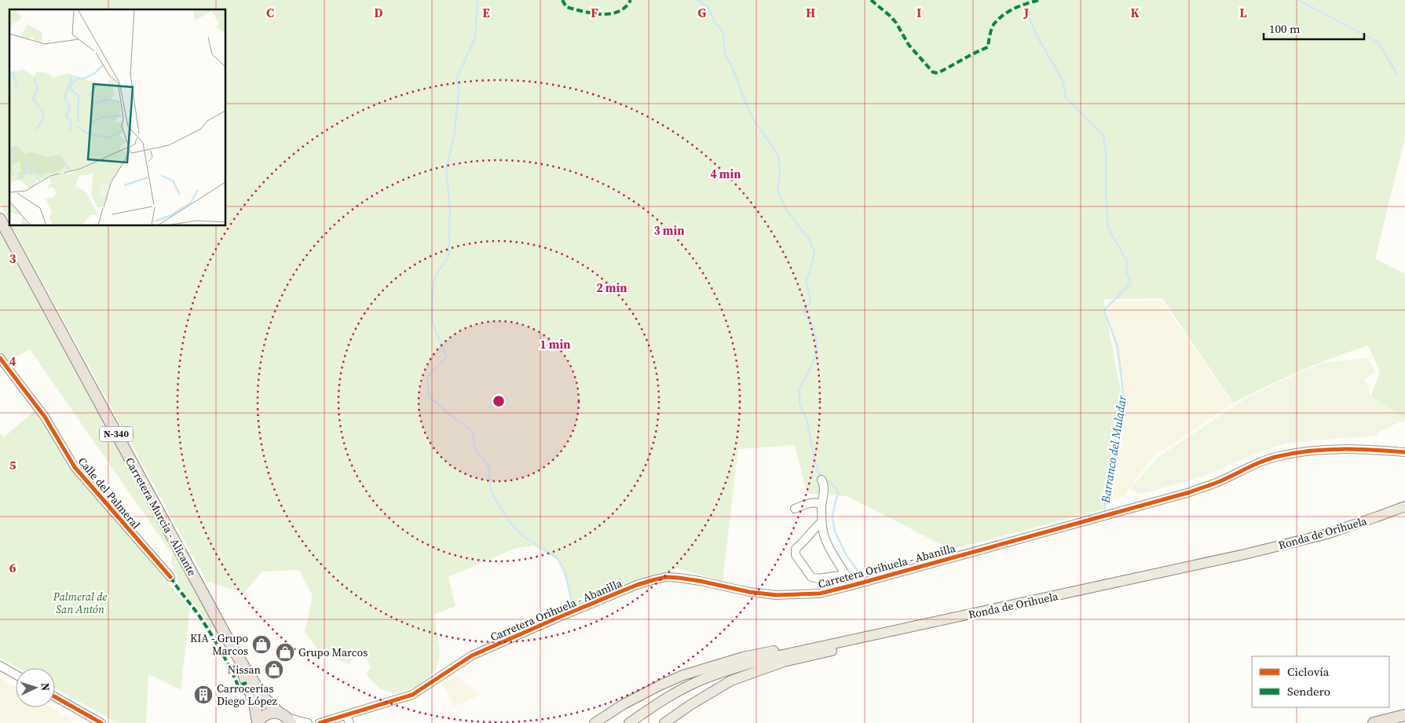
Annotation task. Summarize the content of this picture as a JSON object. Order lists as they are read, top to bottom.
{
  "streets": {
    "highway": ["N-340", "Carretera Murcia - Alicante"],
    "main road": ["Ronda de Orihuela"],
    "street": ["Calle del Palmeral", "Carretera Orihuela - Abanilla"]
  },
  "crossings": [
    ["N-340", "Carretera Murcia - Alicante"]
  ],
  "water": ["Barranco del Muladar"],
  "parks": ["Palmeral de San Antón"],
  "places": {
    "shop": ["KIA - Grupo Marcos", "Grupo Marcos", "Nissan"],
    "building": ["Carrocerías Diego López"]
  },
  "legend": ["Ciclovía", "Sendero"],
  "scale_bar": "100 m",
  "north": "right",
  "grid": {
    "columns": [
      "C",
      "D",
      "E",
      "F",
      "G",
      "H",
      "I",
      "J",
      "K",
      "L"
    ],
    "rows": [
      "3",
      "4",
      "5",
      "6"
    ]
  },
  "rings": [
    "4 min",
    "3 min",
    "2 min",
    "1 min"
  ]
}
